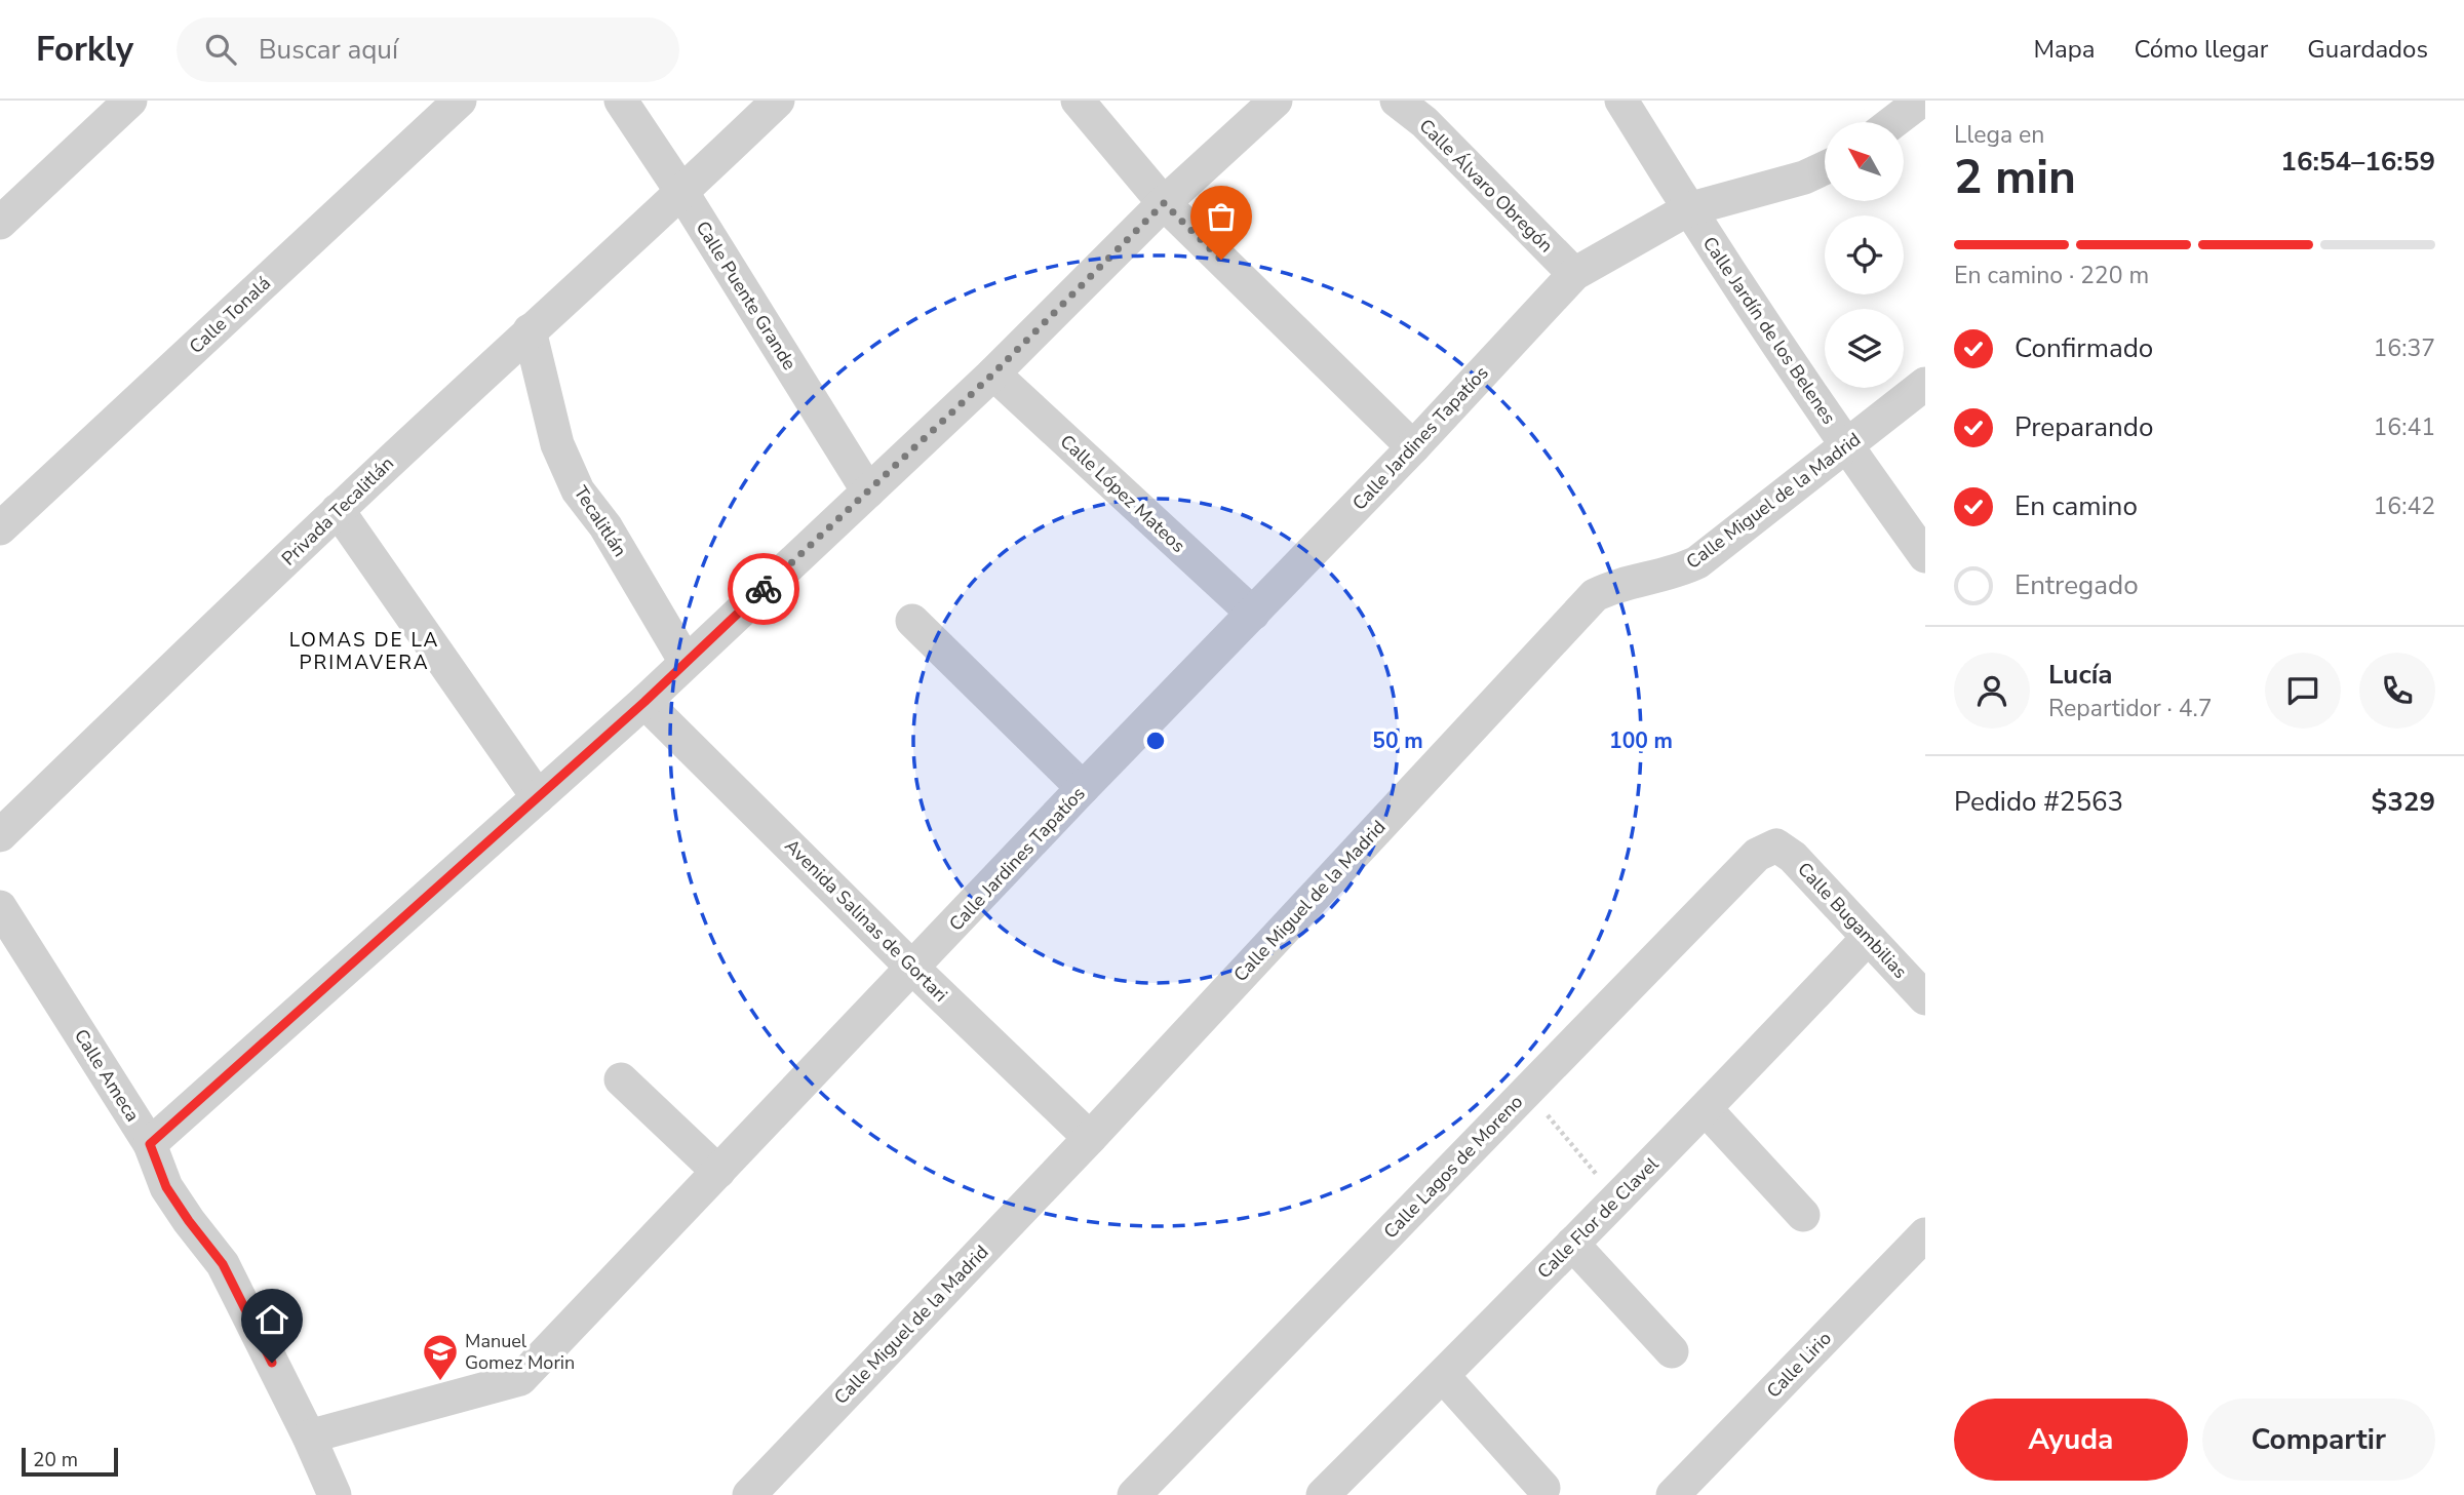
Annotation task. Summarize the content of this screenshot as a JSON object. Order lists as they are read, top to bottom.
{
  "streets": {
    "street": [
      "Calle Álvaro Obregón",
      "Calle Puente Grande",
      "Calle Tonalá",
      "Calle Jardín de los Belenes",
      "Calle Jardines Tapatíos",
      "Calle López Mateos",
      "Calle Miguel de la Madrid",
      "Privada Tecalitlán",
      "Tecalitlán",
      "Avenida Salinas de Gortari",
      "Calle Bugambilias",
      "Calle Ameca",
      "Calle Lagos de Moreno",
      "Calle Flor de Clavel",
      "Calle Lirio"
    ]
  },
  "crossings": [
    ["Calle Álvaro Obregón", "Calle Jardines Tapatíos"],
    ["Calle Puente Grande", "Privada Tecalitlán"],
    ["Calle Jardín de los Belenes", "Calle Jardines Tapatíos"],
    ["Calle Jardín de los Belenes", "Calle Miguel de la Madrid"],
    ["Calle Jardines Tapatíos", "Calle López Mateos"],
    ["Calle Jardines Tapatíos", "Avenida Salinas de Gortari"],
    ["Calle Jardines Tapatíos", "Calle Ameca"],
    ["Calle Miguel de la Madrid", "Avenida Salinas de Gortari"],
    ["Privada Tecalitlán", "Tecalitlán"],
    ["Calle Bugambilias", "Calle Lagos de Moreno"],
    ["Calle Bugambilias", "Calle Flor de Clavel"]
  ],
  "districts": ["LOMAS DE LA PRIMAVERA"],
  "places": {
    "school or university": ["Manuel Gomez Morin"]
  },
  "scale_bar": "20 m",
  "north": "top left",
  "page": {
    "header": "Forkly",
    "search": "Buscar aquí",
    "nav": ["Mapa", "Cómo llegar", "Guardados"],
    "heading": ["2 min", "Llega en", "16:54–16:59"],
    "panel": [
      "Lucía",
      "Repartidor · 4.7",
      "Pedido #2563",
      "$329"
    ],
    "bar": "En camino · 220 m",
    "list": [
      ["Confirmado", "16:37"],
      ["Preparando", "16:41"],
      ["En camino", "16:42"],
      "Entregado"
    ],
    "buttons": ["Ayuda", "Compartir"],
    "scale": "20 m"
  },
  "rings": ["50 m", "100 m"]
}
